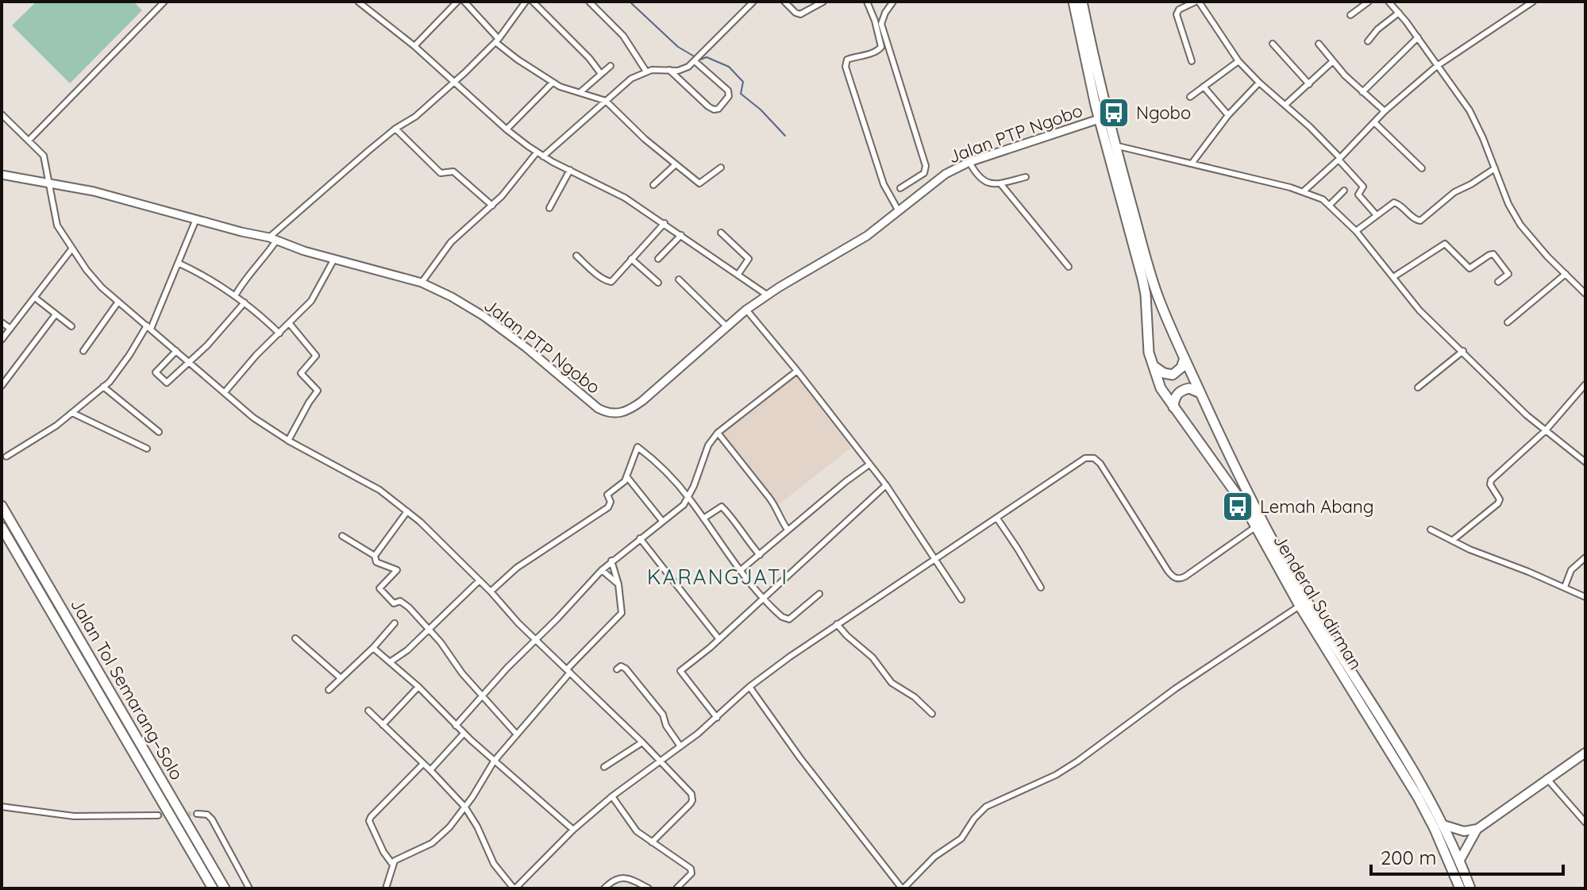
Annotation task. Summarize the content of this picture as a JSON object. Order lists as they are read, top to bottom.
{
  "streets": {
    "highway": ["Jenderal Sudirman", "Jalan Tol Semarang–Solo"],
    "main road": ["Jalan PTP Ngobo"]
  },
  "crossings": [
    ["Jalan PTP Ngobo", "Jenderal Sudirman"]
  ],
  "districts": ["KARANGJATI"],
  "places": {
    "bus stop": ["Ngobo", "Lemah Abang"]
  },
  "scale_bar": "200 m"
}
